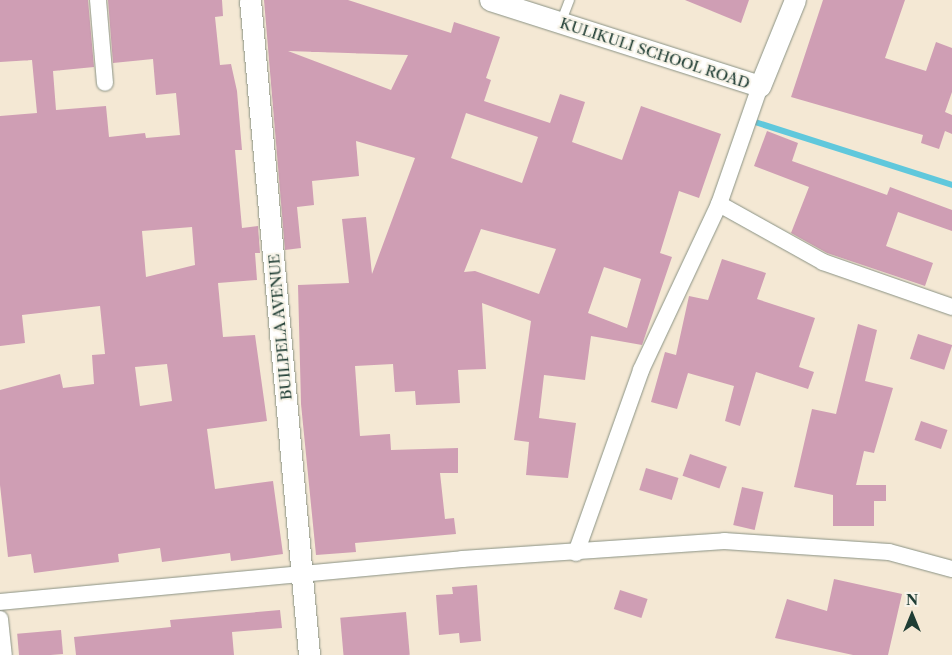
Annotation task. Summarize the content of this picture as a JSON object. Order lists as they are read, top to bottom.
{
  "streets": {
    "street": ["KULIKULI SCHOOL ROAD", "BUILPELA AVENUE"]
  },
  "north": "top"
}
